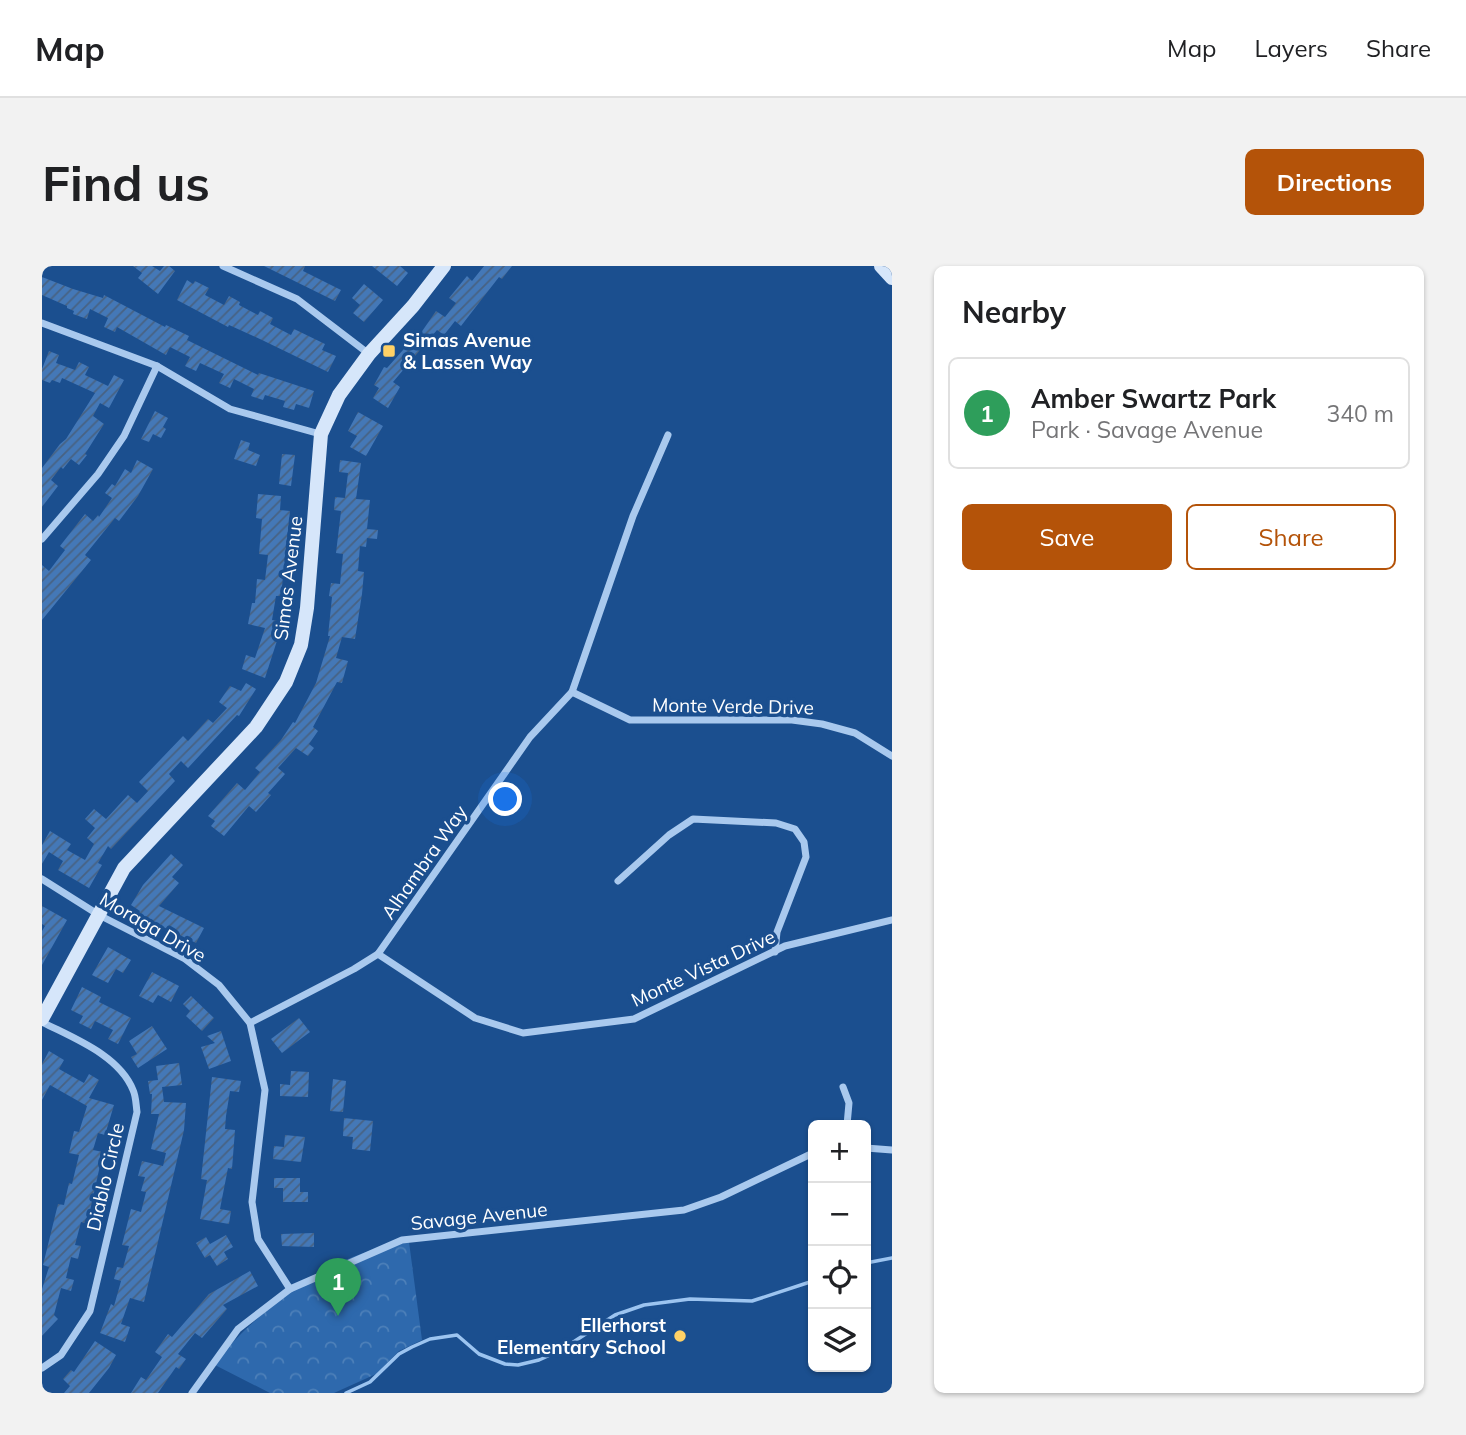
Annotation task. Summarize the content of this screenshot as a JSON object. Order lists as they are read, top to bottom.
{
  "streets": {
    "street": [
      "Simas Avenue",
      "Monte Verde Drive",
      "Alhambra Way",
      "Moraga Drive",
      "Monte Vista Drive",
      "Diablo Circle",
      "Savage Avenue"
    ]
  },
  "crossings": [
    ["Simas Avenue", "Moraga Drive"],
    ["Simas Avenue", "Diablo Circle"],
    ["Monte Verde Drive", "Alhambra Way"],
    ["Alhambra Way", "Moraga Drive"],
    ["Alhambra Way", "Monte Vista Drive"],
    ["Moraga Drive", "Savage Avenue"]
  ],
  "places": {
    "transit": ["Simas Avenue & Lassen Way"],
    "other": ["Ellerhorst Elementary School"]
  },
  "page": {
    "header": "Map",
    "nav": ["Map", "Layers", "Share"],
    "buttons": [
      "Directions",
      ["Save", "Share"]
    ],
    "title": "Find us",
    "heading": "Nearby",
    "list": [
      {
        "mark": "1",
        "name": "Amber Swartz Park",
        "note": "Park · Savage Avenue",
        "value": "340 m"
      }
    ],
    "map_buttons": ["+", "−"],
    "pins": "1"
  }
}
